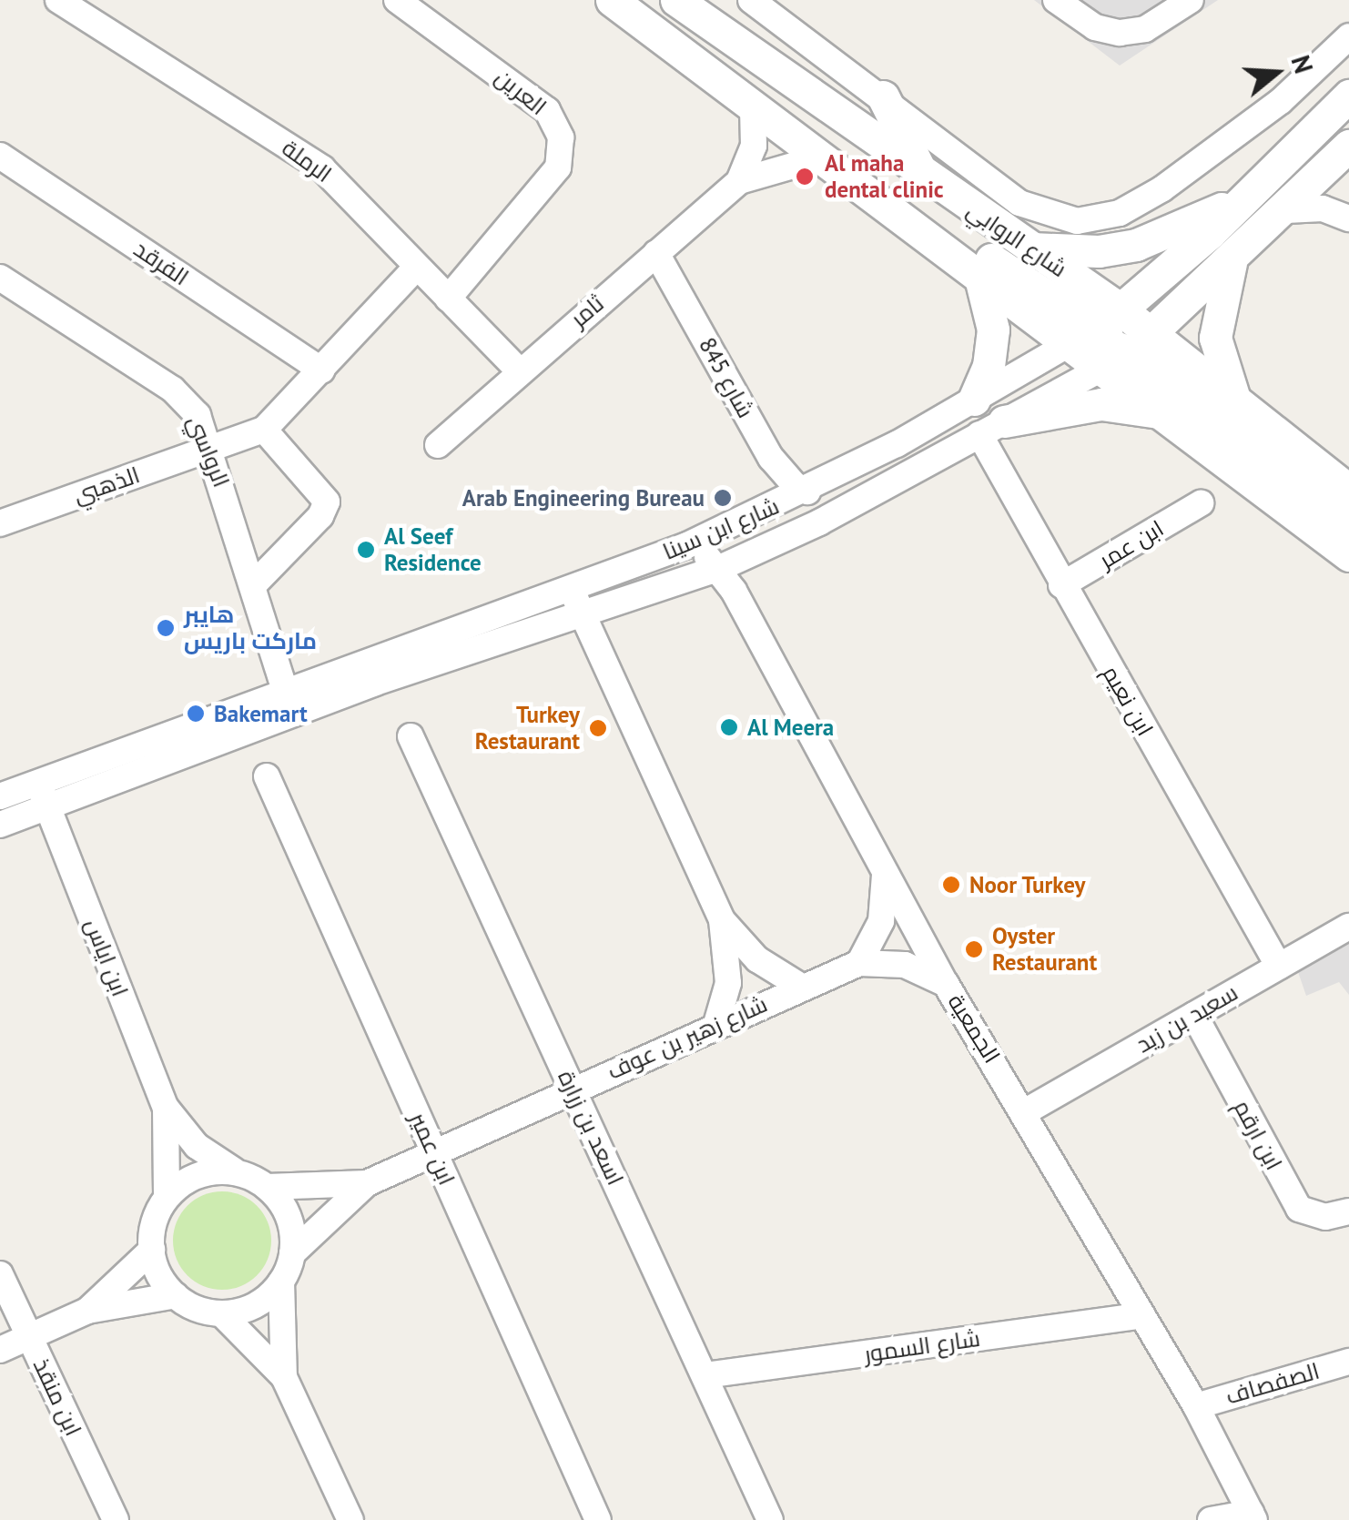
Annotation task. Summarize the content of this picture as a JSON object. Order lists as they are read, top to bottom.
{
  "streets": {
    "street": [
      "العرين",
      "الرملة",
      "شارع الروابي",
      "الفرقد",
      "ثامر",
      "شارع 845",
      "الرواسي",
      "الذهبي",
      "شارع ابن سينا",
      "ابن عمر",
      "ابن نعيم",
      "ابن اياس",
      "سعيد بن زيد",
      "الجمعية",
      "شارع زهير بن عوف",
      "اسعد بن زرارة",
      "ابن ارقم",
      "ابن عمير",
      "شارع السمور",
      "الصفصاف",
      "ابن منقذ"
    ]
  },
  "crossings": [
    ["العرين", "الرملة"],
    ["الرملة", "ثامر"],
    ["شارع الروابي", "ثامر"],
    ["شارع الروابي", "شارع 845"],
    ["شارع الروابي", "شارع ابن سينا"],
    ["ثامر", "شارع 845"],
    ["ثامر", "شارع ابن سينا"],
    ["شارع 845", "شارع ابن سينا"],
    ["الرواسي", "الذهبي"],
    ["الرواسي", "شارع ابن سينا"],
    ["شارع ابن سينا", "ابن نعيم"],
    ["شارع ابن سينا", "ابن اياس"],
    ["شارع ابن سينا", "الجمعية"],
    ["ابن عمر", "ابن نعيم"],
    ["ابن نعيم", "سعيد بن زيد"],
    ["ابن اياس", "شارع زهير بن عوف"],
    ["سعيد بن زيد", "الجمعية"],
    ["سعيد بن زيد", "ابن ارقم"],
    ["الجمعية", "شارع زهير بن عوف"],
    ["الجمعية", "شارع السمور"],
    ["الجمعية", "الصفصاف"],
    ["شارع زهير بن عوف", "اسعد بن زرارة"],
    ["شارع زهير بن عوف", "ابن عمير"],
    ["اسعد بن زرارة", "شارع السمور"]
  ],
  "places": [
    "Al maha dental clinic",
    "Arab Engineering Bureau",
    "Al Seef Residence",
    "هايبر ماركت باريس",
    "Bakemart",
    "Al Meera",
    "Turkey Restaurant",
    "Noor Turkey",
    "Oyster Restaurant"
  ],
  "north": "right"
}
